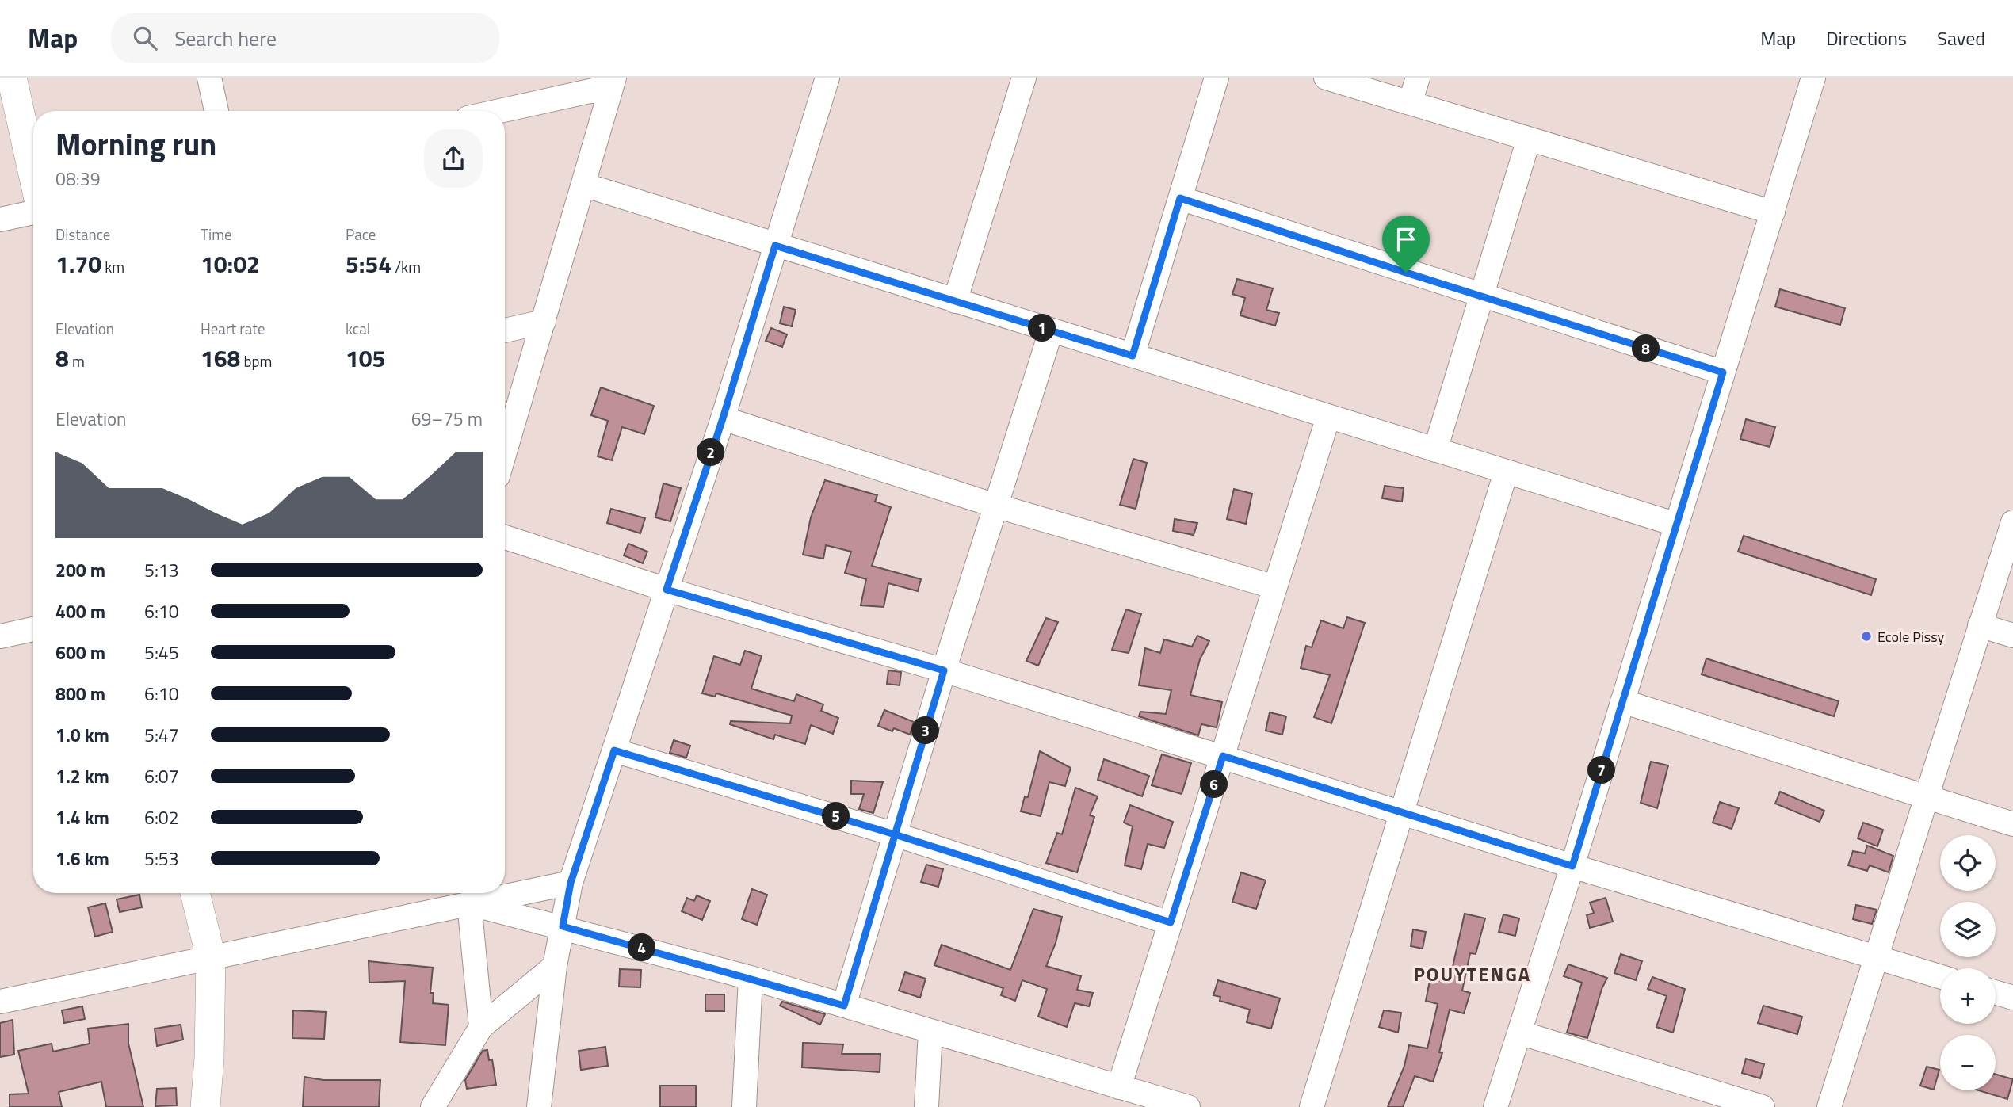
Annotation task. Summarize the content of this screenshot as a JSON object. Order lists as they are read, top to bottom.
{
  "districts": ["POUYTENGA"],
  "places": ["Ecole Pissy"],
  "page": {
    "header": "Map",
    "search": "Search here",
    "nav": ["Map", "Directions", "Saved"],
    "heading": ["Morning run", "08:39"],
    "stats": [
      ["Distance", "1.70 km"],
      ["Time", "10:02"],
      ["Pace", "5:54 /km"],
      ["Elevation", "8 m"],
      ["Heart rate", "168 bpm"],
      ["kcal", "105"]
    ],
    "pins": [
      "1",
      "8",
      "2",
      "3",
      "7",
      "6",
      "5",
      "4"
    ],
    "chart": ["Elevation", "69–75 m"],
    "list": [
      {
        "name": "200 m",
        "note": "5:13"
      },
      {
        "name": "400 m",
        "note": "6:10"
      },
      {
        "name": "600 m",
        "note": "5:45"
      },
      {
        "name": "800 m",
        "note": "6:10"
      },
      {
        "name": "1.0 km",
        "note": "5:47"
      },
      {
        "name": "1.2 km",
        "note": "6:07"
      },
      {
        "name": "1.4 km",
        "note": "6:02"
      },
      {
        "name": "1.6 km",
        "note": "5:53"
      }
    ],
    "map_buttons": ["+", "−"]
  }
}
